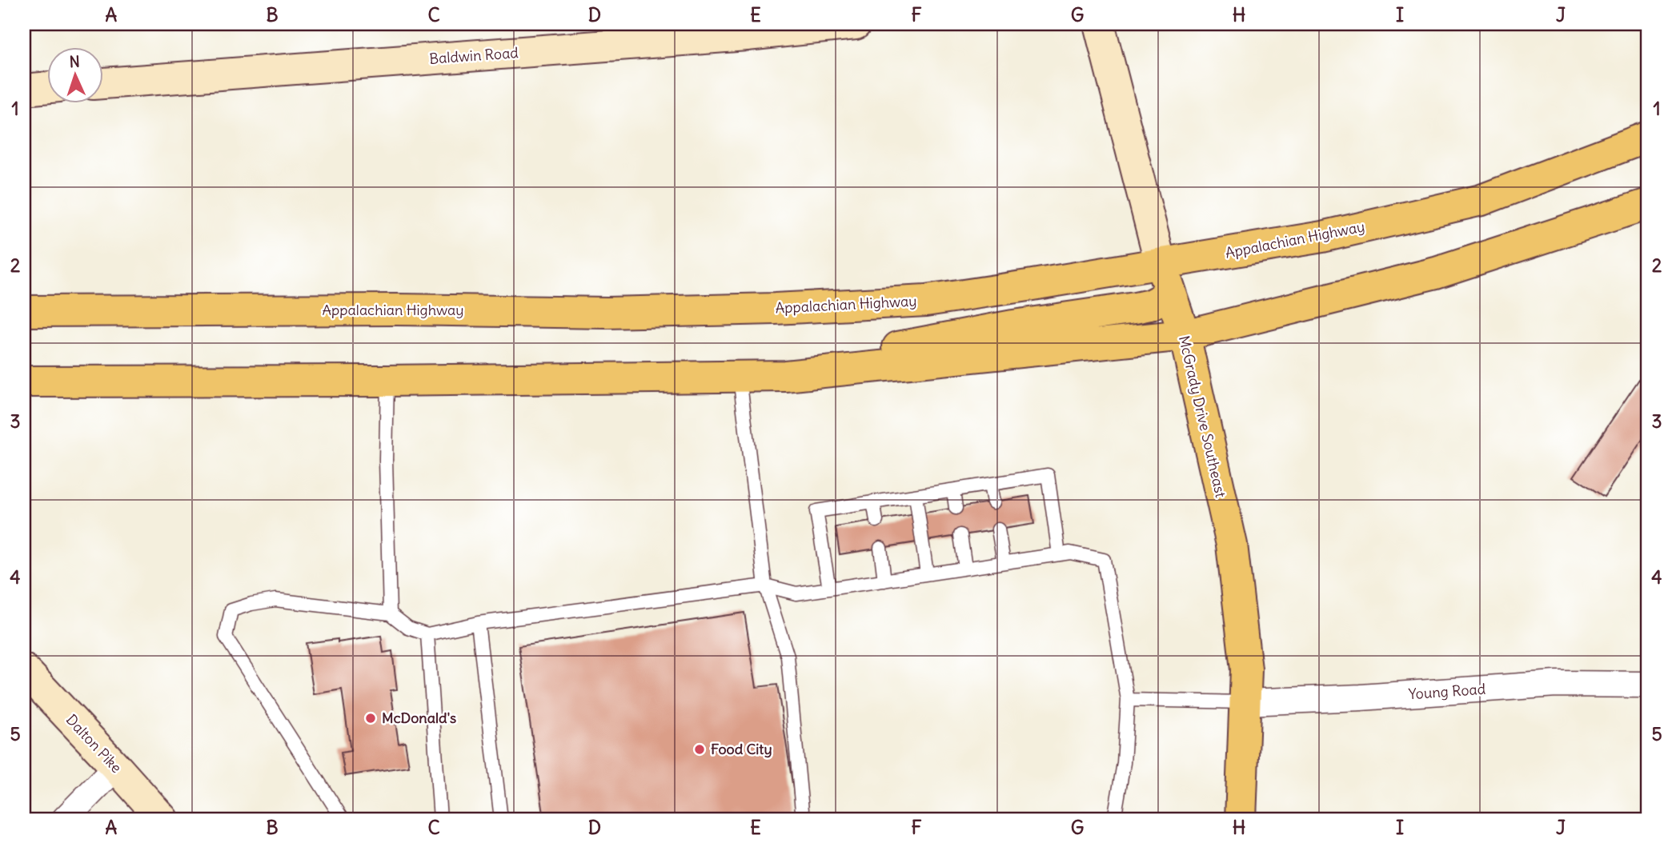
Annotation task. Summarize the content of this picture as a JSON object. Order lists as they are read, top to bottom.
{
  "streets": {
    "main road": ["Appalachian Highway", "McGrady Drive Southeast"],
    "street": ["Baldwin Road", "Young Road", "Dalton Pike"]
  },
  "crossings": [
    ["Appalachian Highway", "McGrady Drive Southeast"],
    ["McGrady Drive Southeast", "Young Road"]
  ],
  "places": ["McDonald's", "Food City"],
  "north": "top",
  "grid": {
    "columns": [
      "A",
      "B",
      "C",
      "D",
      "E",
      "F",
      "G",
      "H",
      "I",
      "J"
    ],
    "rows": [
      "1",
      "2",
      "3",
      "4",
      "5"
    ]
  }
}
